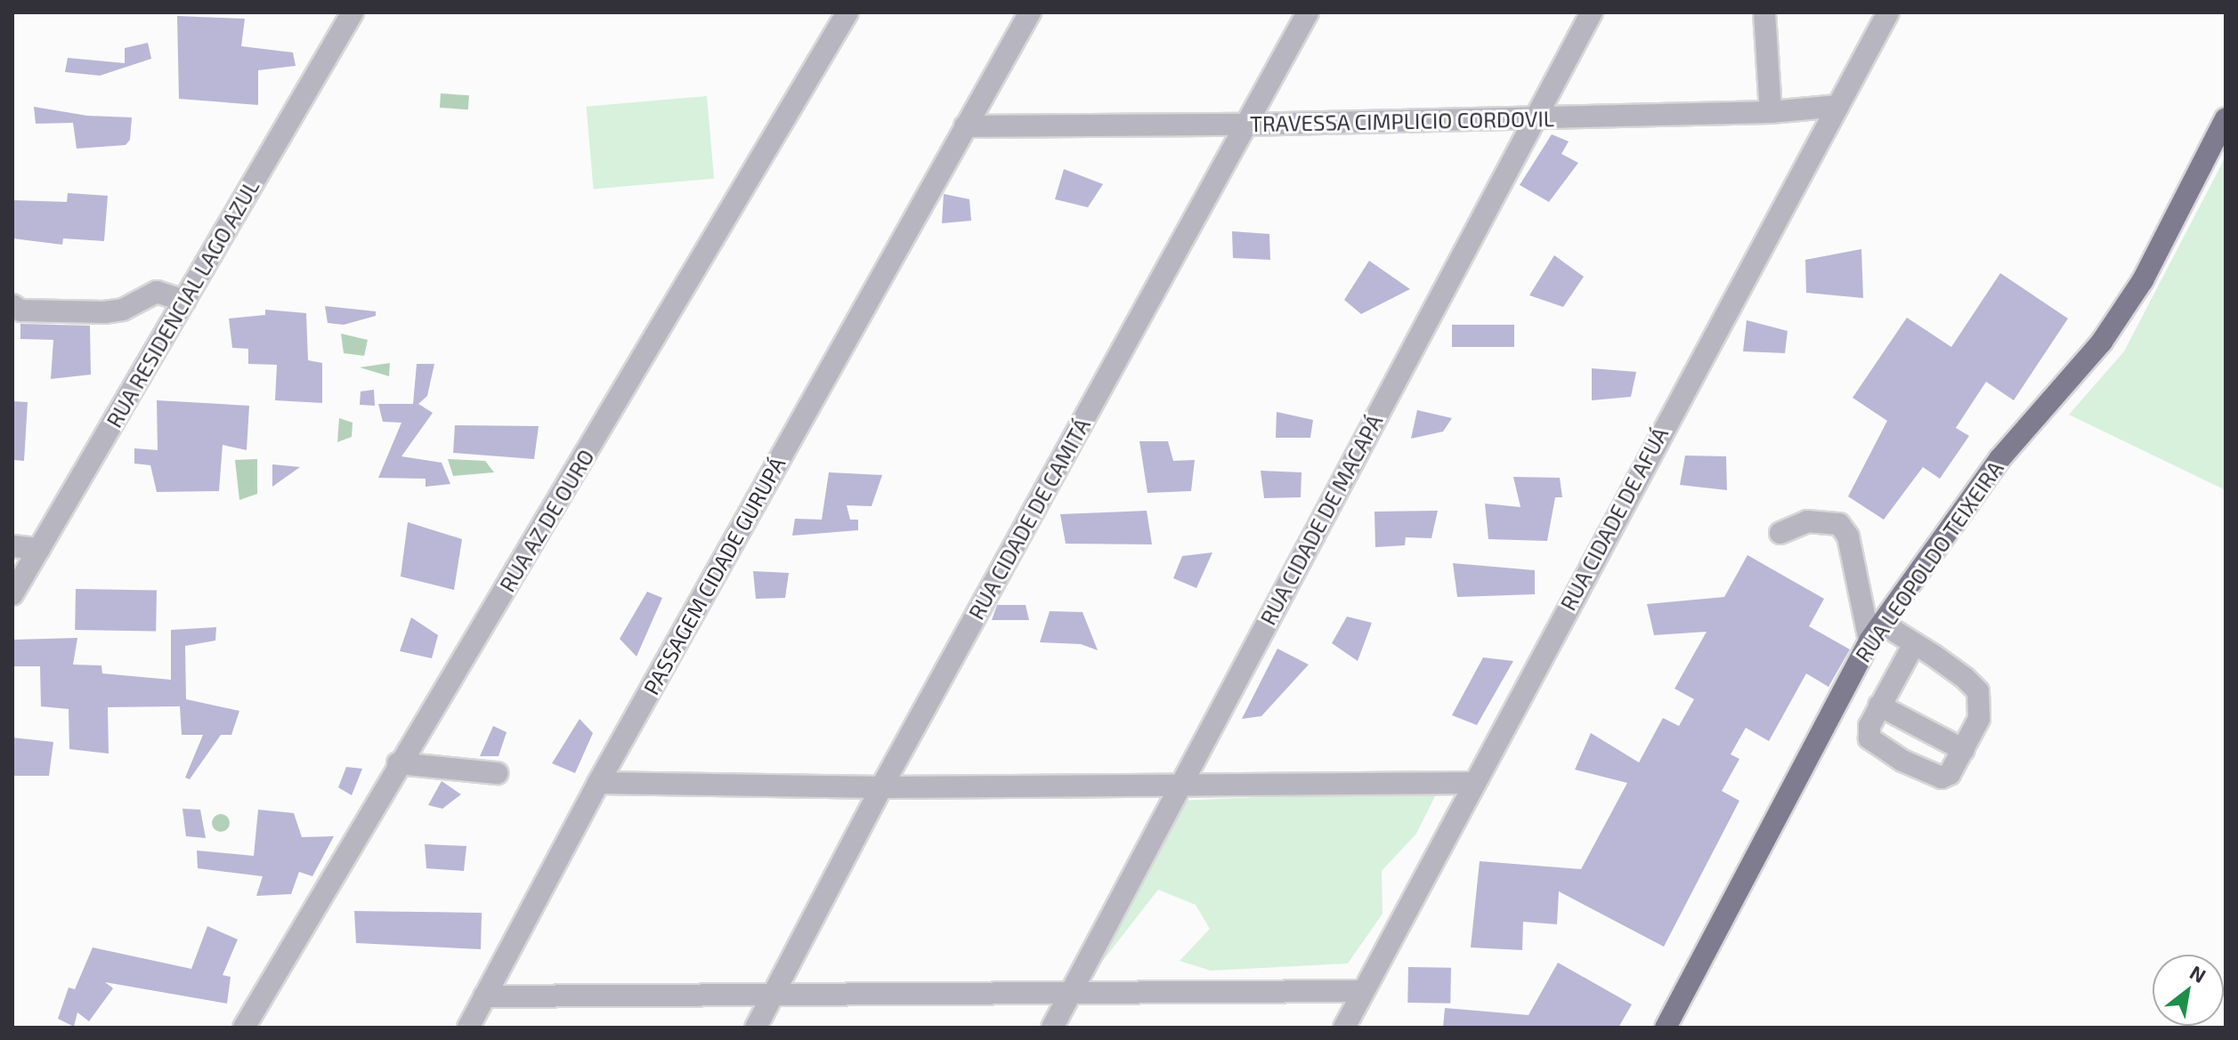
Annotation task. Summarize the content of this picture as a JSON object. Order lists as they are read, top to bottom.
{
  "streets": {
    "main road": ["RUA LEOPOLDO TEIXEIRA"],
    "street": [
      "TRAVESSA CIMPLICIO CORDOVIL",
      "RUA RESIDENCIAL LAGO AZUL",
      "RUA CIDADE DE CAMITÁ",
      "RUA CIDADE DE AFUÁ",
      "RUA CIDADE DE MACAPÁ",
      "RUA AZ DE OURO",
      "PASSAGEM CIDADE GURUPÁ"
    ]
  },
  "crossings": [
    ["TRAVESSA CIMPLICIO CORDOVIL", "RUA CIDADE DE CAMITÁ"],
    ["TRAVESSA CIMPLICIO CORDOVIL", "RUA CIDADE DE AFUÁ"],
    ["TRAVESSA CIMPLICIO CORDOVIL", "RUA CIDADE DE MACAPÁ"],
    ["TRAVESSA CIMPLICIO CORDOVIL", "PASSAGEM CIDADE GURUPÁ"]
  ],
  "north": "top right"
}
